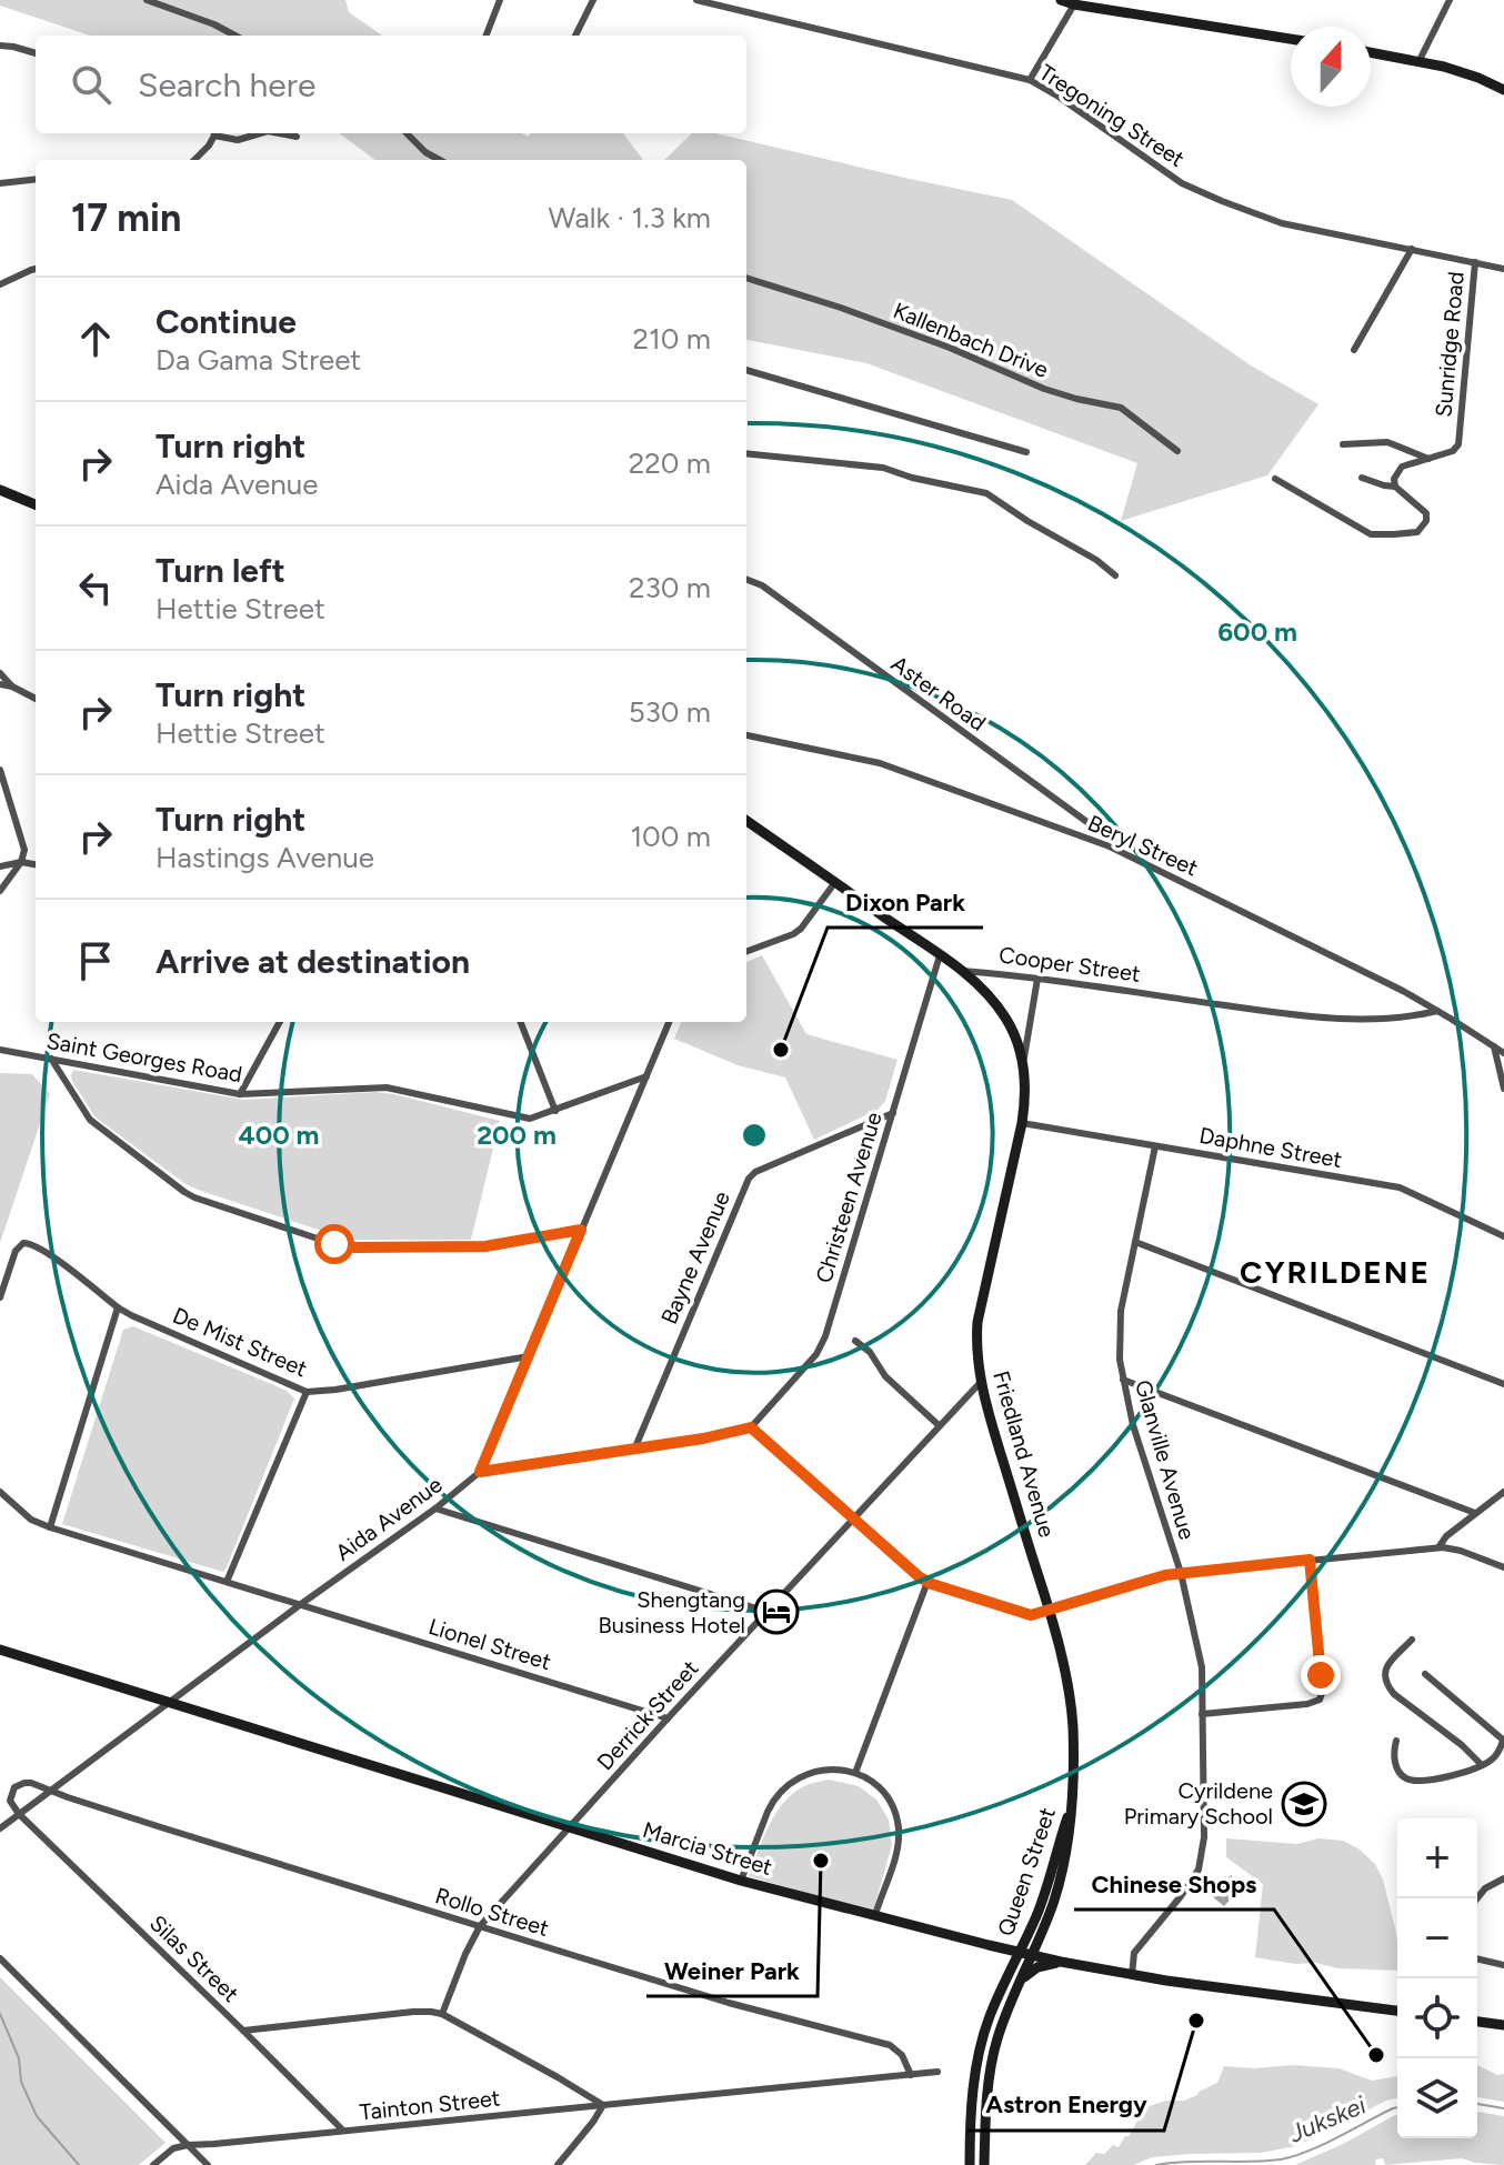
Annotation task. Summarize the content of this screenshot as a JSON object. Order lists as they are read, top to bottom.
{
  "streets": {
    "main road": [
      "Cooper Street",
      "Friedland Avenue",
      "Marcia Street",
      "Queen Street"
    ],
    "street": [
      "Tregoning Street",
      "Kallenbach Drive",
      "Sunridge Road",
      "Aster Road",
      "Beryl Street",
      "Saint Georges Road",
      "Daphne Street",
      "Christeen Avenue",
      "Bayne Avenue",
      "De Mist Street",
      "Glanville Avenue",
      "Aida Avenue",
      "Lionel Street",
      "Derrick Street",
      "Rollo Street",
      "Silas Street",
      "Tainton Street"
    ]
  },
  "crossings": [
    ["Tregoning Street", "Sunridge Road"],
    ["Aster Road", "Beryl Street"],
    ["Beryl Street", "Cooper Street"],
    ["Cooper Street", "Christeen Avenue"],
    ["Cooper Street", "Friedland Avenue"],
    ["Saint Georges Road", "Aida Avenue"],
    ["Daphne Street", "Friedland Avenue"],
    ["Daphne Street", "Glanville Avenue"],
    ["Christeen Avenue", "Bayne Avenue"],
    ["De Mist Street", "Aida Avenue"],
    ["Friedland Avenue", "Derrick Street"],
    ["Friedland Avenue", "Queen Street"],
    ["Glanville Avenue", "Marcia Street"],
    ["Aida Avenue", "Lionel Street"],
    ["Aida Avenue", "Marcia Street"],
    ["Aida Avenue", "Rollo Street"],
    ["Aida Avenue", "Silas Street"],
    ["Lionel Street", "Derrick Street"],
    ["Derrick Street", "Marcia Street"],
    ["Derrick Street", "Rollo Street"],
    ["Marcia Street", "Queen Street"],
    ["Rollo Street", "Tainton Street"],
    ["Silas Street", "Tainton Street"]
  ],
  "districts": ["CYRILDENE"],
  "water": ["Jukskei"],
  "places": {
    "other": [
      "Dixon Park",
      "Weiner Park",
      "Astron Energy",
      "Chinese Shops"
    ],
    "hotel": ["Shengtang Business Hotel"],
    "school or university": ["Cyrildene Primary School"]
  },
  "north": "top",
  "page": {
    "search": "Search here",
    "heading": ["17 min", "Walk · 1.3 km"],
    "list": [
      ["Continue", "Da Gama Street", "210 m"],
      ["Turn right", "Aida Avenue", "220 m"],
      ["Turn left", "Hettie Street", "230 m"],
      ["Turn right", "Hettie Street", "530 m"],
      ["Turn right", "Hastings Avenue", "100 m"],
      "Arrive at destination"
    ],
    "map_buttons": ["+", "−"]
  },
  "rings": ["600 m", "400 m", "200 m"]
}
